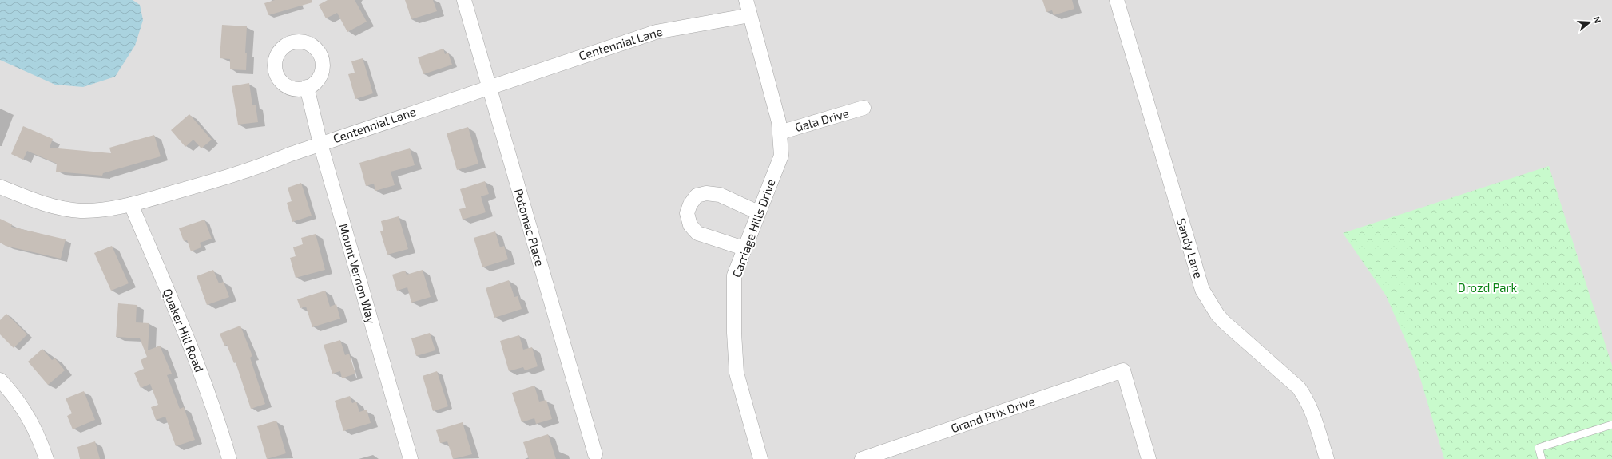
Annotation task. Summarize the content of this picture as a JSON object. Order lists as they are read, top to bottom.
{
  "streets": {
    "street": [
      "Centennial Lane",
      "Gala Drive",
      "Potomac Place",
      "Carriage Hills Drive",
      "Sandy Lane",
      "Mount Vernon Way",
      "Quaker Hill Road",
      "Grand Prix Drive"
    ]
  },
  "crossings": [
    ["Centennial Lane", "Potomac Place"],
    ["Centennial Lane", "Carriage Hills Drive"],
    ["Centennial Lane", "Mount Vernon Way"],
    ["Centennial Lane", "Quaker Hill Road"],
    ["Gala Drive", "Carriage Hills Drive"]
  ],
  "parks": ["Drozd Park"],
  "north": "right"
}
